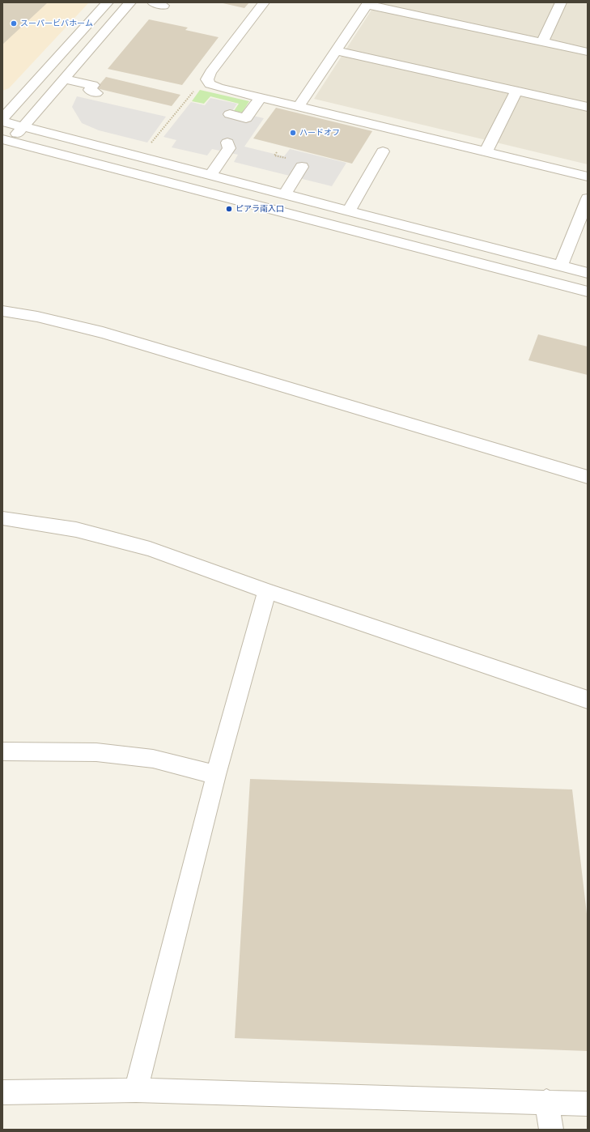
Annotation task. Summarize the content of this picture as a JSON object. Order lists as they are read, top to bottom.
{
  "places": ["スーパービバホーム", "ハードオフ", "ピアラ南入口"]
}
